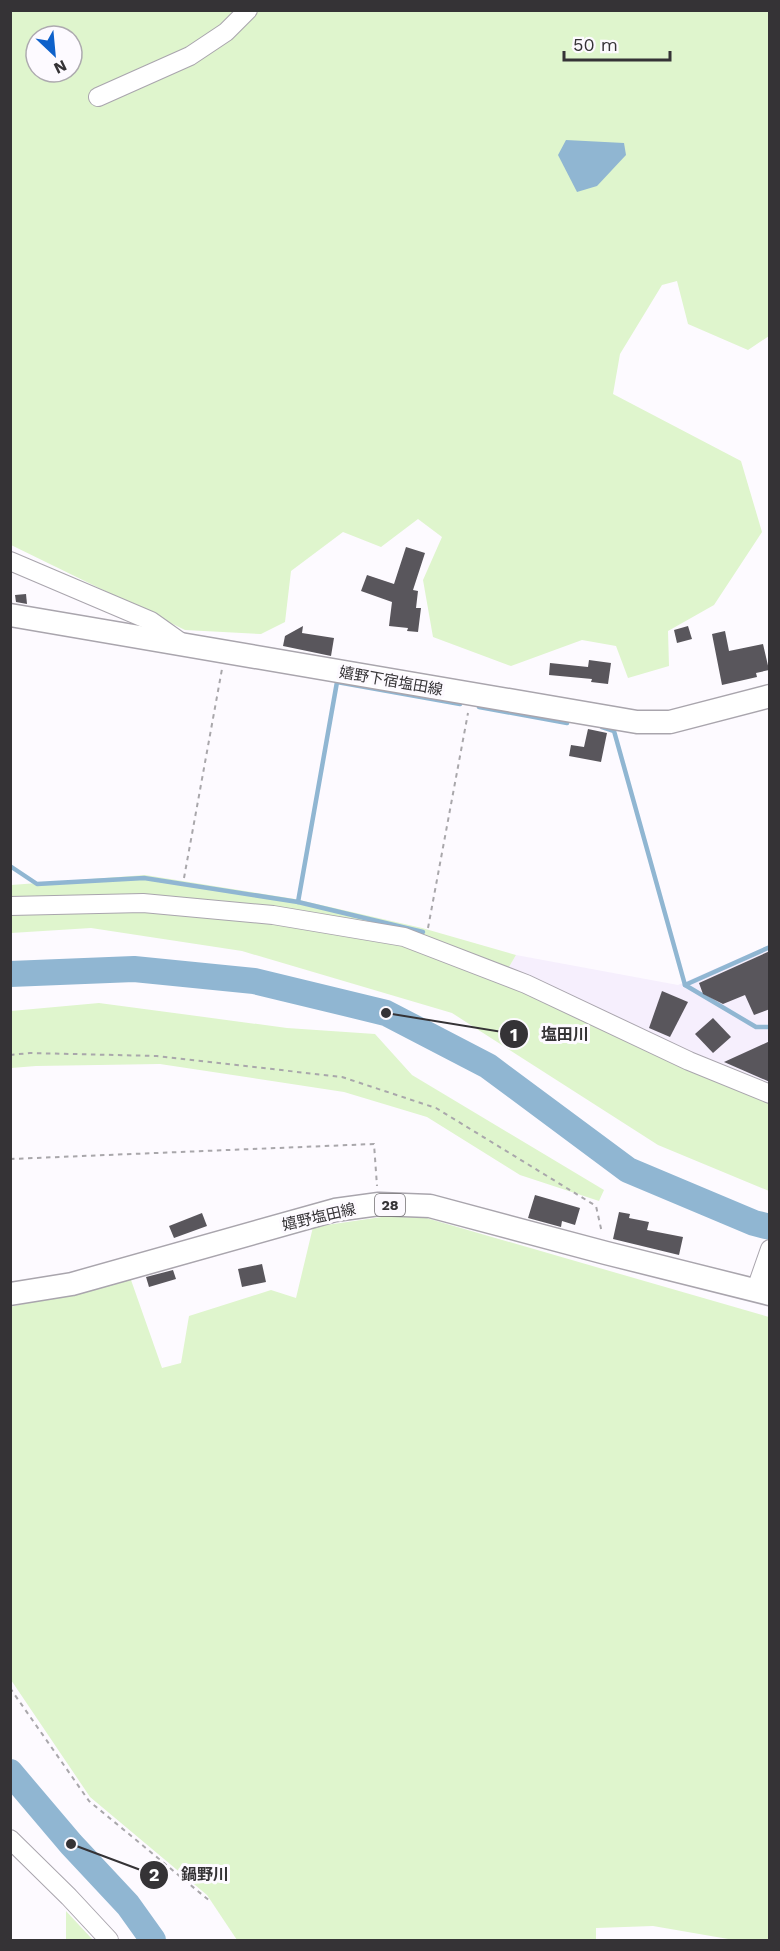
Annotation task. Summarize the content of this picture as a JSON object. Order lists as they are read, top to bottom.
{
  "streets": {
    "main road": ["嬉野下宿塩田線", "28", "嬉野塩田線"]
  },
  "places": ["塩田川", "鍋野川"],
  "scale_bar": "50 m",
  "north": "bottom right"
}
